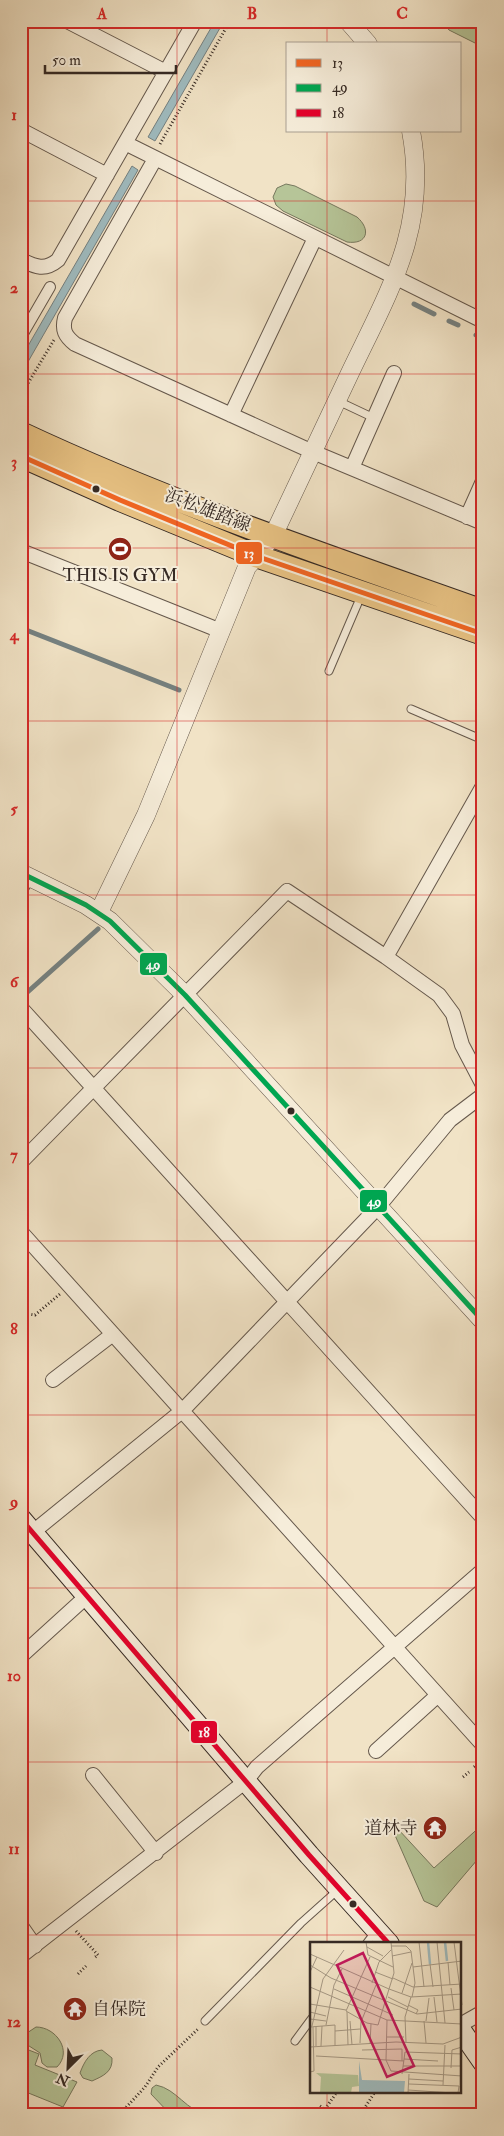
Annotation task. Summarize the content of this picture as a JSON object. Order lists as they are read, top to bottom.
{
  "streets": {
    "main road": ["浜松雄踏線"]
  },
  "places": {
    "sports": ["THIS IS GYM"],
    "temple": ["道林寺", "自保院"]
  },
  "lines": ["transit line 13", "transit line 49", "transit line 18"],
  "legend": ["13", "49", "18"],
  "scale_bar": "50 m",
  "north": "bottom left",
  "grid": {
    "columns": ["A", "B", "C"],
    "rows": [
      "1",
      "2",
      "3",
      "4",
      "5",
      "6",
      "7",
      "8",
      "9",
      "10",
      "11",
      "12"
    ]
  }
}
